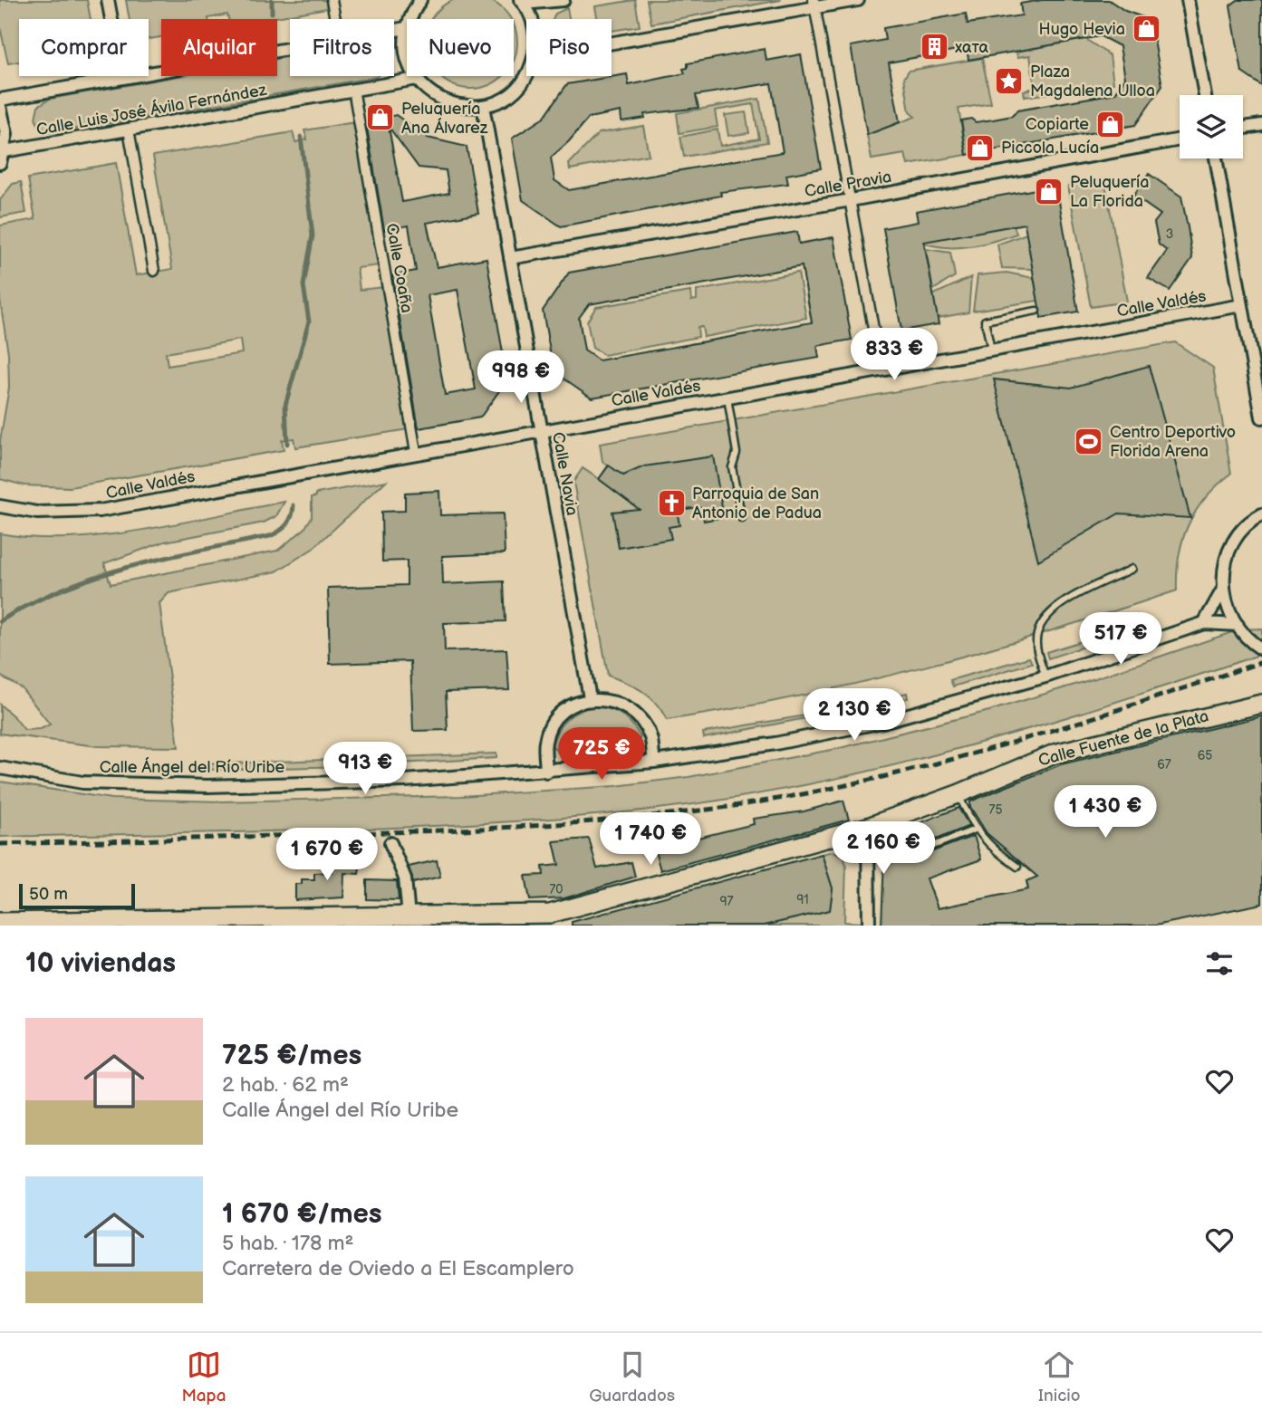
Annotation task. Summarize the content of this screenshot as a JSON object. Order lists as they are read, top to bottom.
{
  "streets": {
    "main road": ["Calle Fuente de la Plata"],
    "street": [
      "Calle Luis José Ávila Fernández",
      "Calle Pravia",
      "Calle Coaña",
      "Calle Valdés",
      "Calle Navia",
      "Calle Ángel del Río Uribe"
    ]
  },
  "crossings": [
    ["Calle Luis José Ávila Fernández", "Calle Coaña"],
    ["Calle Pravia", "Calle Navia"],
    ["Calle Coaña", "Calle Valdés"],
    ["Calle Valdés", "Calle Navia"]
  ],
  "places": {
    "shop": [
      "Hugo Hevia",
      "Peluquería Ana Álvarez",
      "Copiarte",
      "Piccola Lucía",
      "Peluquería La Florida"
    ],
    "building": ["хата"],
    "place": ["Plaza Magdalena Ulloa"],
    "sports": ["Centro Deportivo Florida Arena"],
    "church": ["Parroquia de San Antonio de Padua"]
  },
  "house_numbers": [
    "3",
    "65",
    "67",
    "75",
    "70",
    "91",
    "97"
  ],
  "scale_bar": "50 m",
  "page": {
    "chip": [
      "Comprar",
      "Alquilar",
      "Filtros",
      "Nuevo",
      "Piso"
    ],
    "price": [
      "833 €",
      "998 €",
      "517 €",
      "2 130 €",
      "725 €",
      "913 €",
      "1 430 €",
      "1 740 €",
      "2 160 €",
      "1 670 €"
    ],
    "scale": "50 m",
    "heading": "10 viviendas",
    "list": [
      {
        "name": "725 €/mes",
        "note": "2 hab. · 62 m² · Calle Ángel del Río Uribe"
      },
      {
        "name": "1 670 €/mes",
        "note": "5 hab. · 178 m² · Carretera de Oviedo a El Escamplero"
      }
    ],
    "tabs": ["Mapa", "Guardados", "Inicio"]
  }
}
